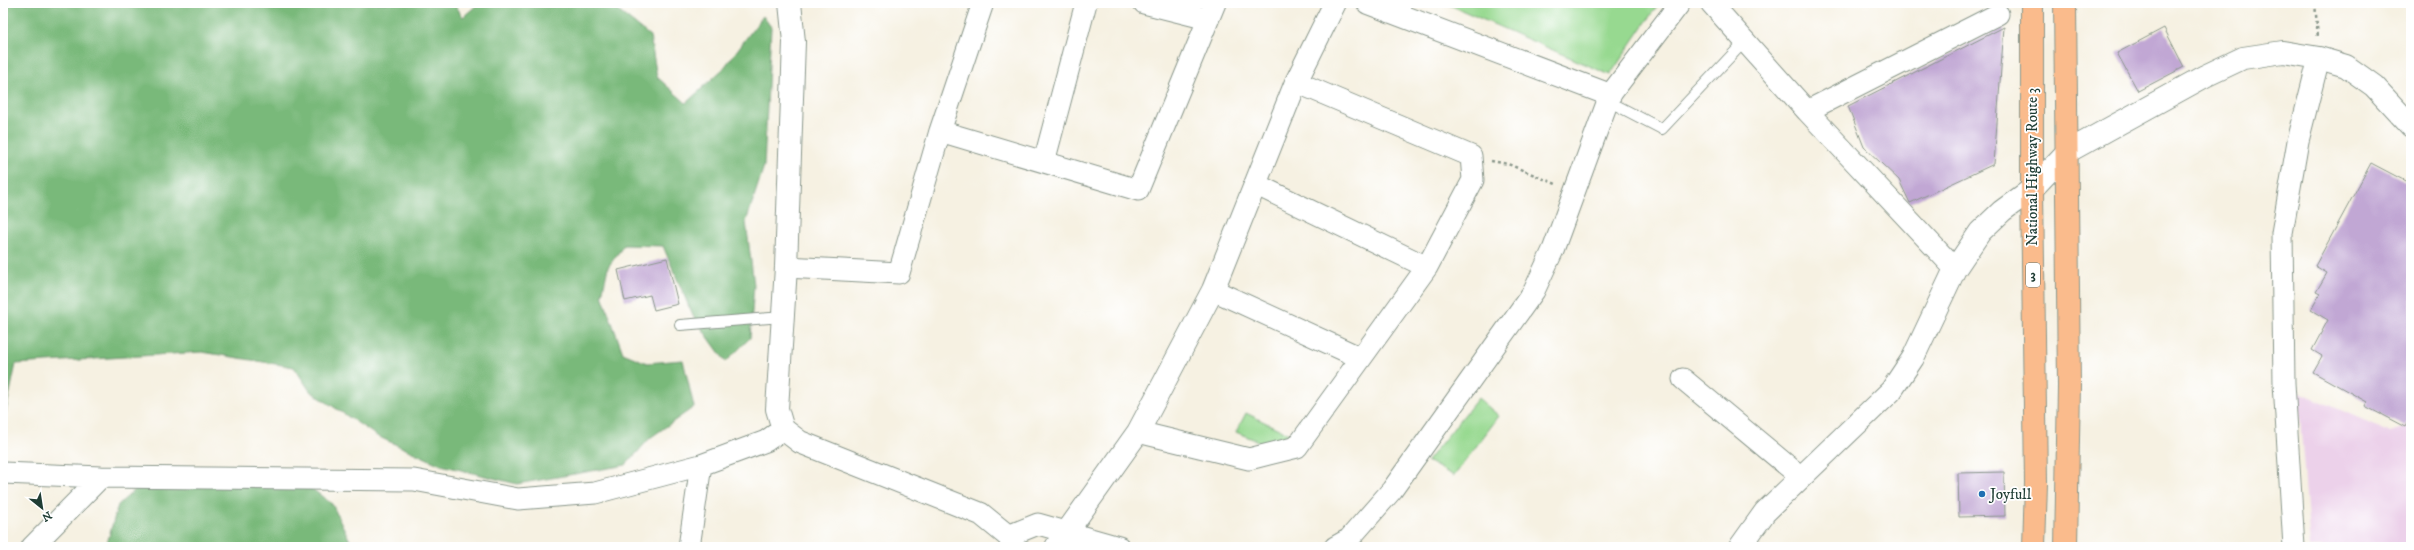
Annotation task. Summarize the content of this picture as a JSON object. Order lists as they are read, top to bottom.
{
  "streets": {
    "highway": ["National Highway Route 3", "3"]
  },
  "places": ["Joyfull"],
  "north": "bottom right"
}
